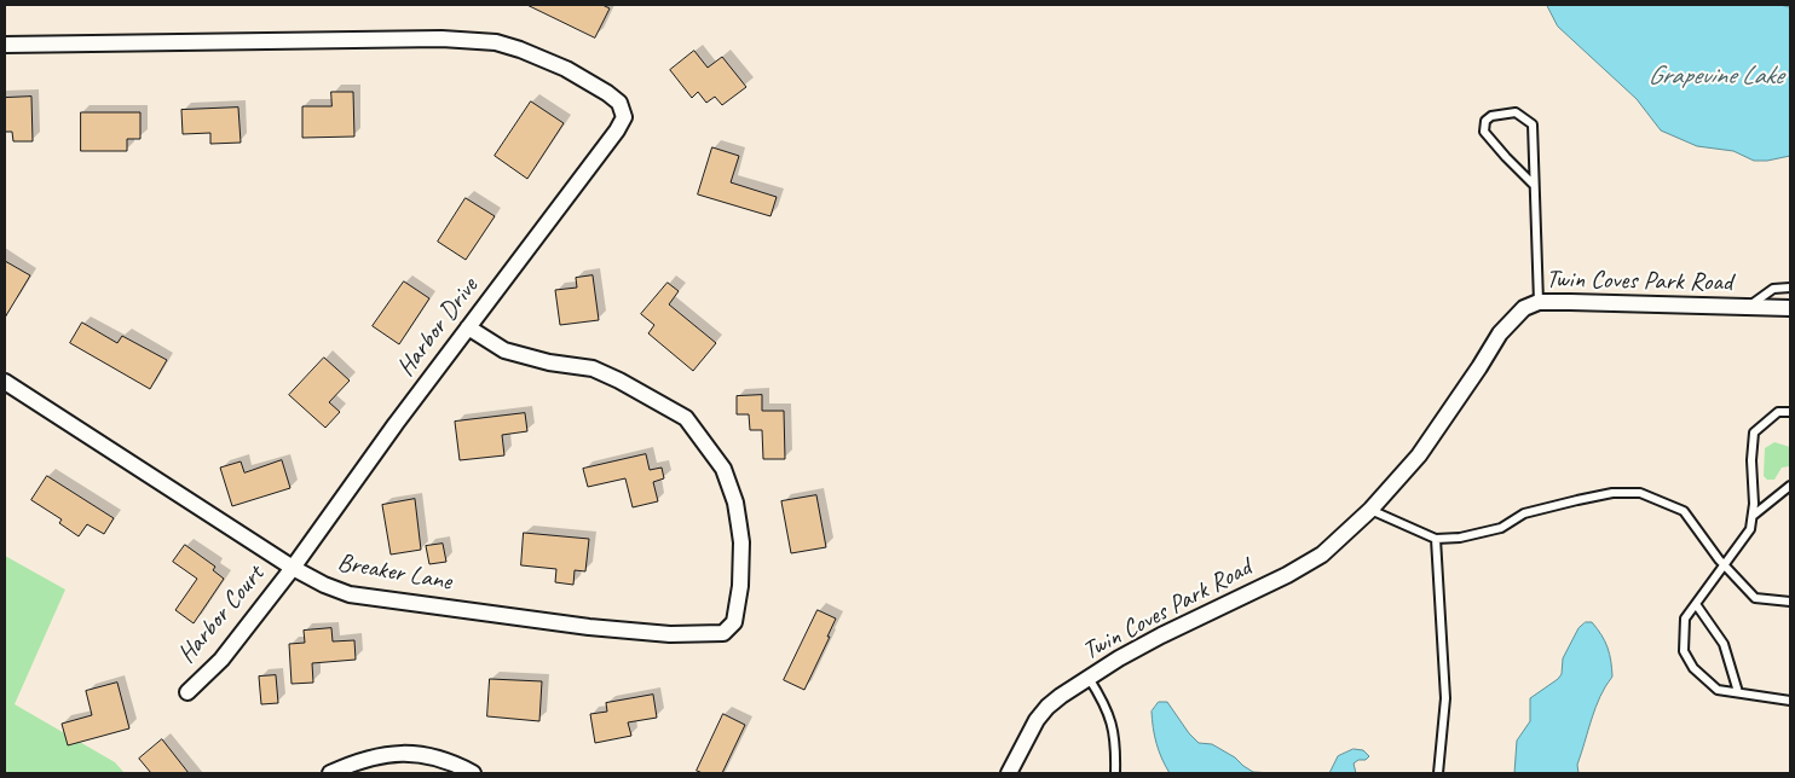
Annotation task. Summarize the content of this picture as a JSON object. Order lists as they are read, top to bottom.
{
  "streets": {
    "street": [
      "Twin Coves Park Road",
      "Harbor Drive",
      "Breaker Lane",
      "Harbor Court"
    ]
  },
  "crossings": [
    ["Harbor Drive", "Breaker Lane"],
    ["Harbor Drive", "Harbor Court"],
    ["Breaker Lane", "Harbor Court"]
  ],
  "water": ["Grapevine Lake"]
}
